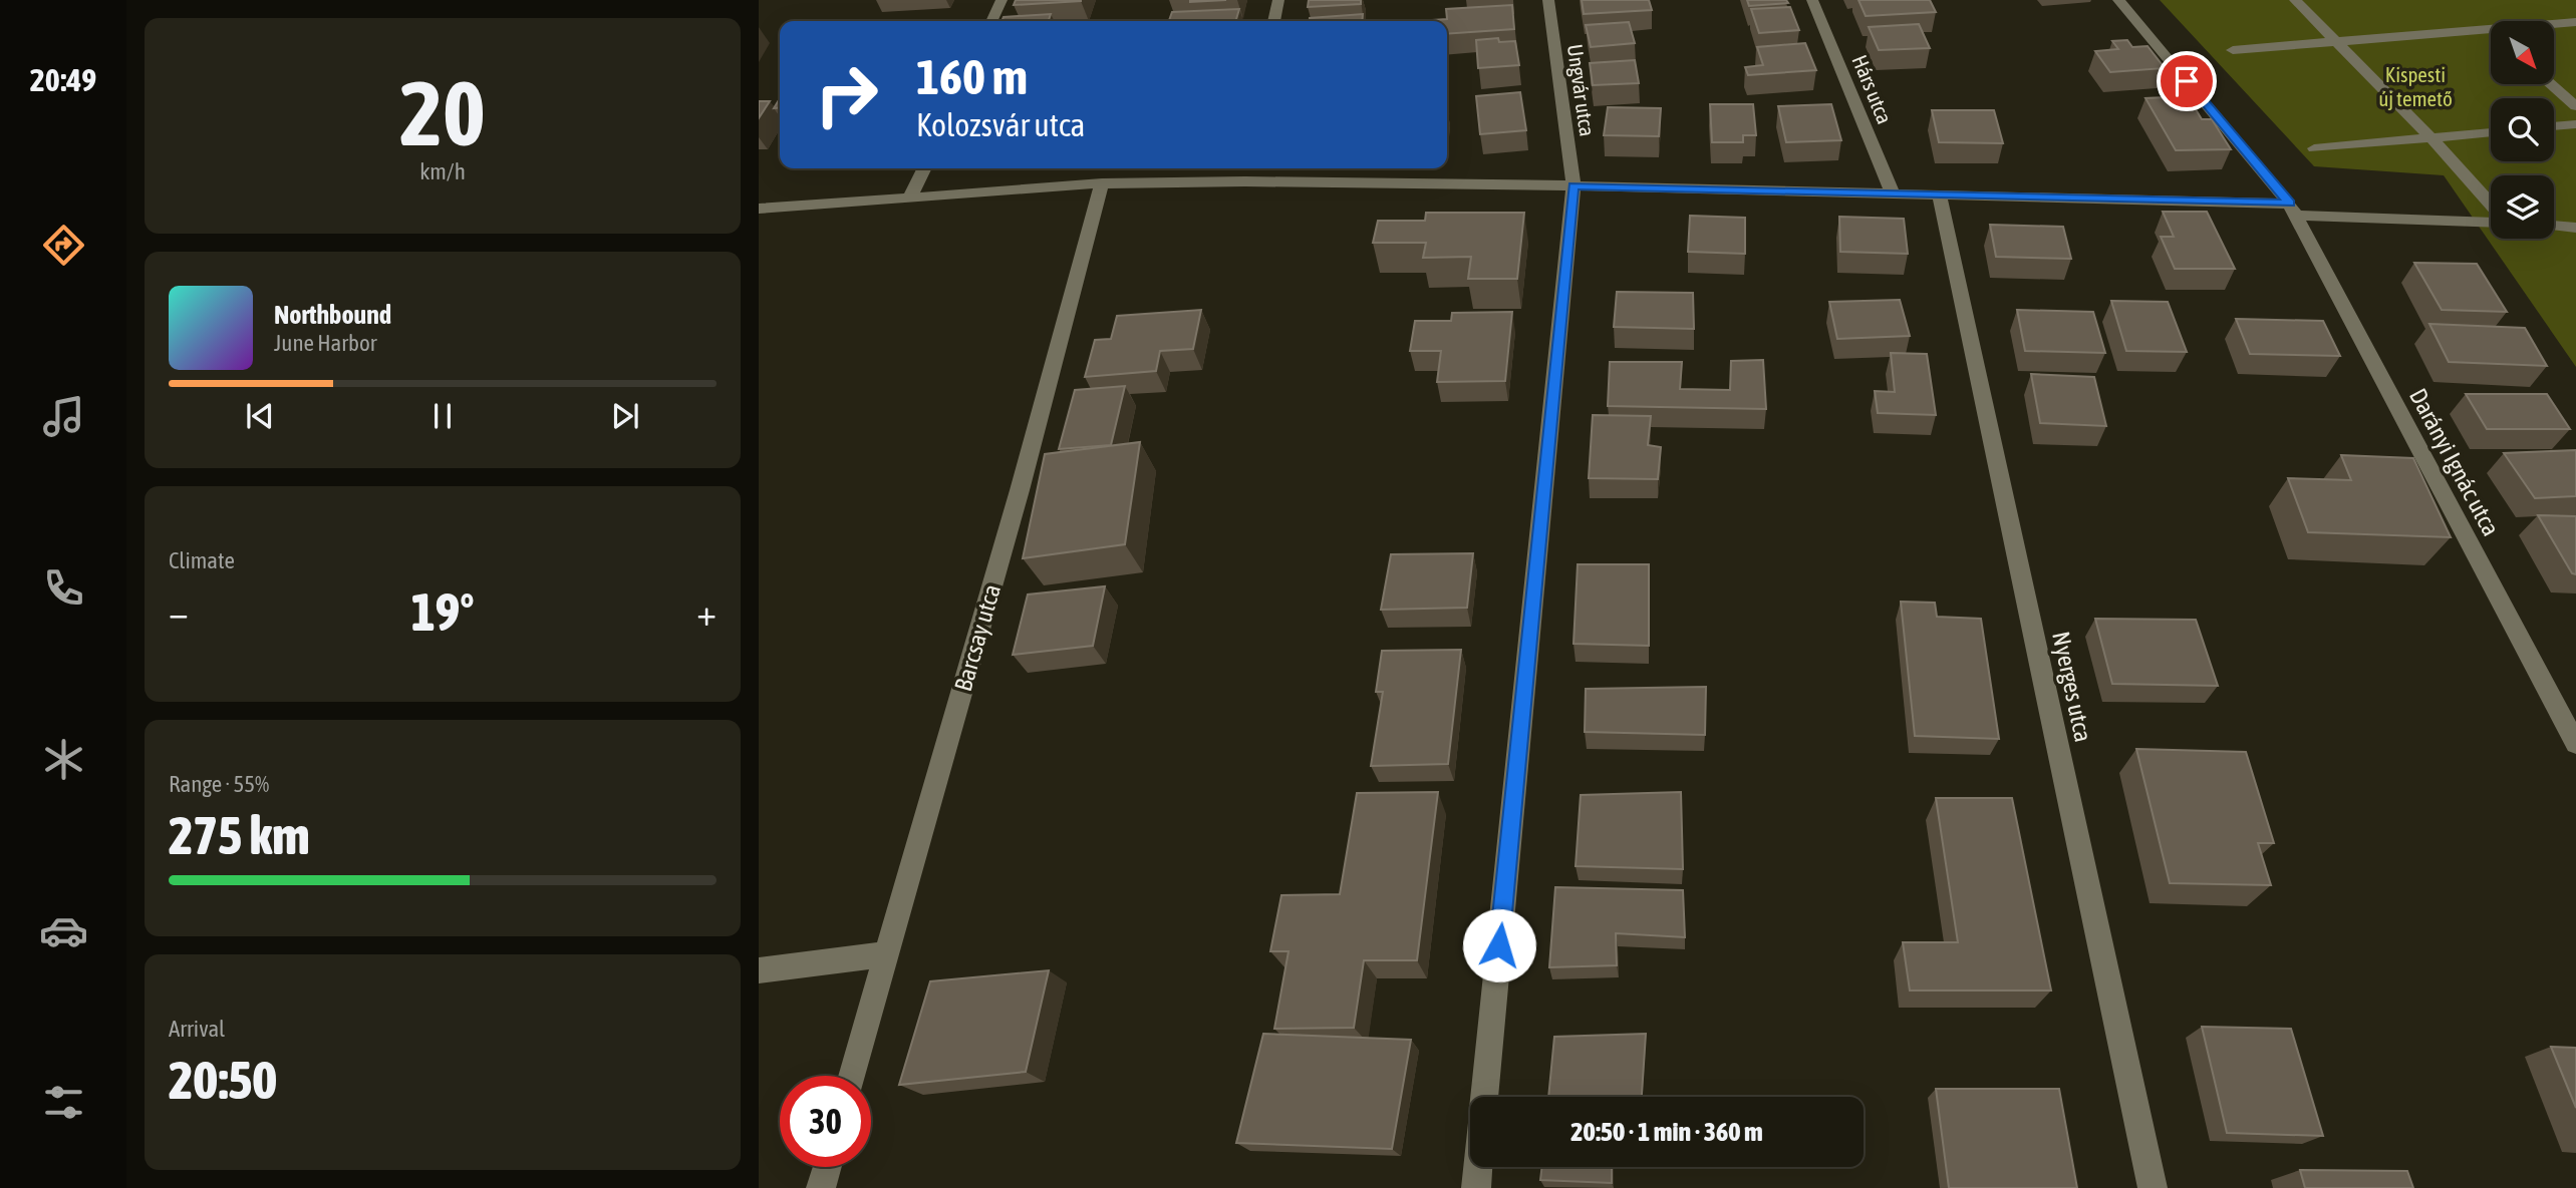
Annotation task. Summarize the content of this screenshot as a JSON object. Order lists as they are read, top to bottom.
{
  "streets": {
    "street": [
      "Hárs utca",
      "Ungvár utca",
      "Darányi Ignác utca",
      "Barcsay utca",
      "Nyerges utca"
    ]
  },
  "parks": ["Kispesti új temető"],
  "north": "bottom right",
  "page": {
    "tabs": "20:49",
    "tile": [
      ["20", "km/h"],
      "Climate",
      ["Range · 55%", "275 km"],
      ["Arrival", "20:50"]
    ],
    "turn": ["160 m", "Kolozsvár utca"],
    "song": ["Northbound", "June Harbor"],
    "heat": ["−", "19°", "+"],
    "limit": "30",
    "trip": "20:50 · 1 min · 360 m"
  }
}
